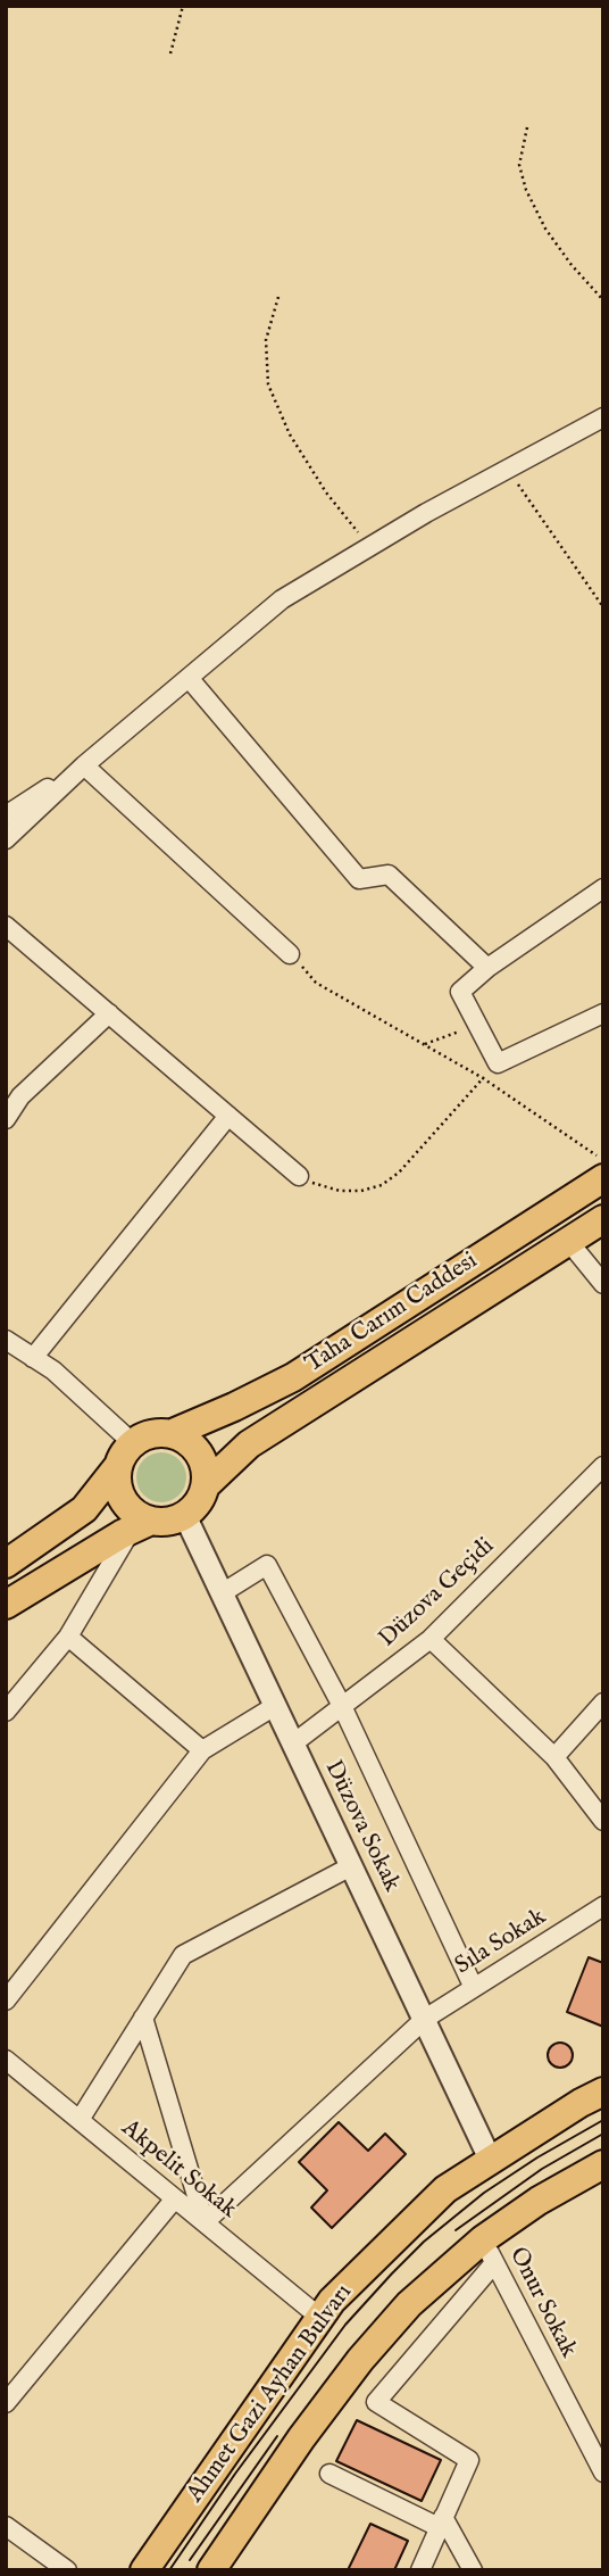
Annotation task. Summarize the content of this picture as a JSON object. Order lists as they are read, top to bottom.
{
  "streets": {
    "main road": ["Taha Carım Caddesi", "Ahmet Gazi Ayhan Bulvarı"],
    "street": [
      "Düzova Geçidi",
      "Düzova Sokak",
      "Sıla Sokak",
      "Akpelit Sokak",
      "Onur Sokak"
    ]
  },
  "crossings": [
    ["Taha Carım Caddesi", "Düzova Sokak"],
    ["Düzova Geçidi", "Düzova Sokak"],
    ["Düzova Sokak", "Sıla Sokak"],
    ["Düzova Sokak", "Ahmet Gazi Ayhan Bulvarı"],
    ["Sıla Sokak", "Akpelit Sokak"],
    ["Akpelit Sokak", "Ahmet Gazi Ayhan Bulvarı"]
  ]
}
